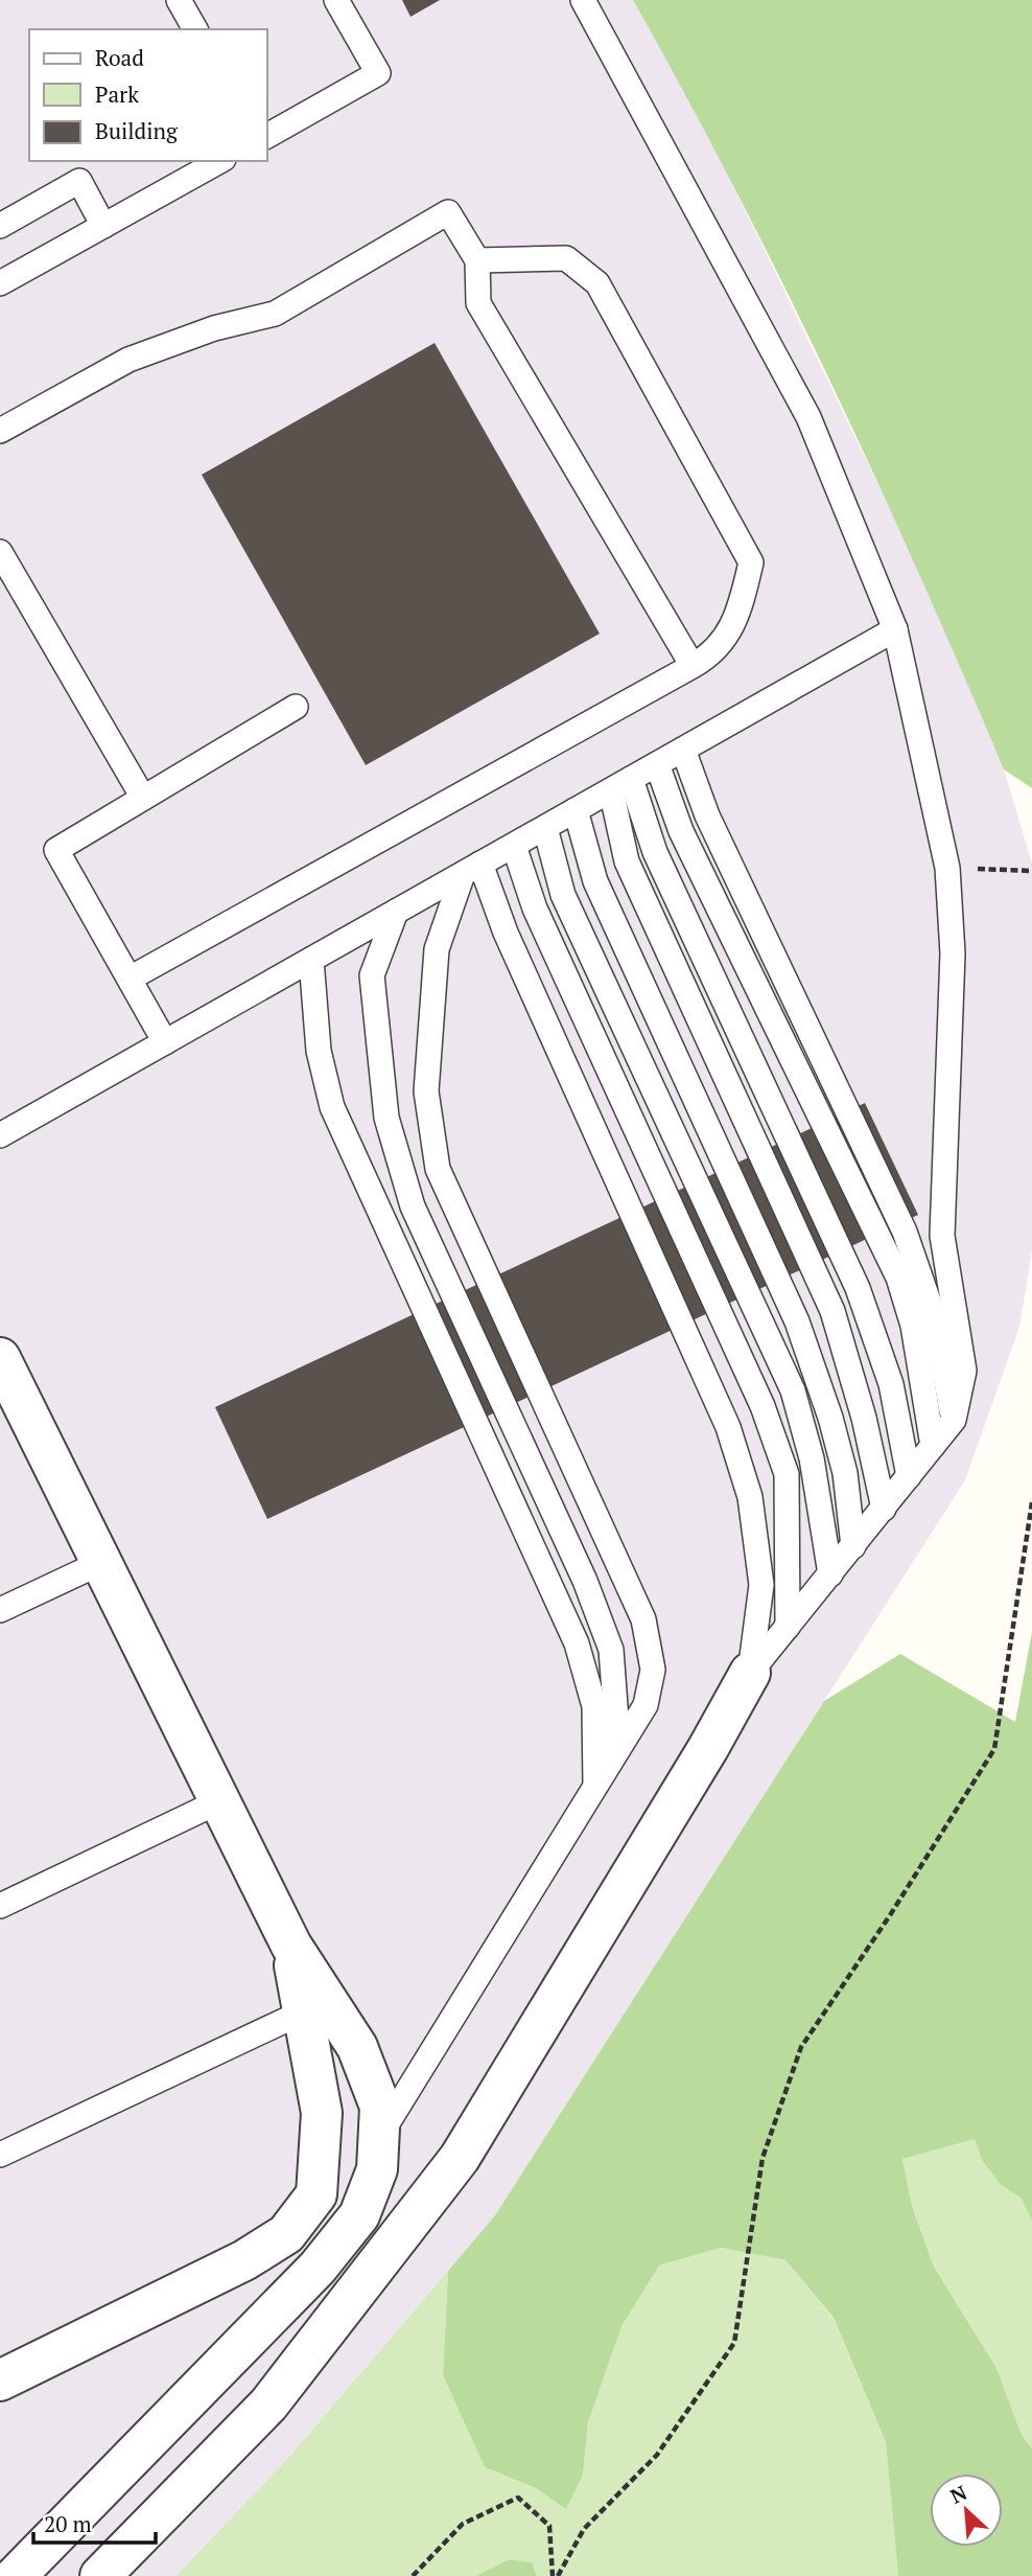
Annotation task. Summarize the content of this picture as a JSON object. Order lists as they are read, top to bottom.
{
  "legend": ["Road", "Park", "Building"],
  "scale_bar": "20 m",
  "north": "top left"
}
